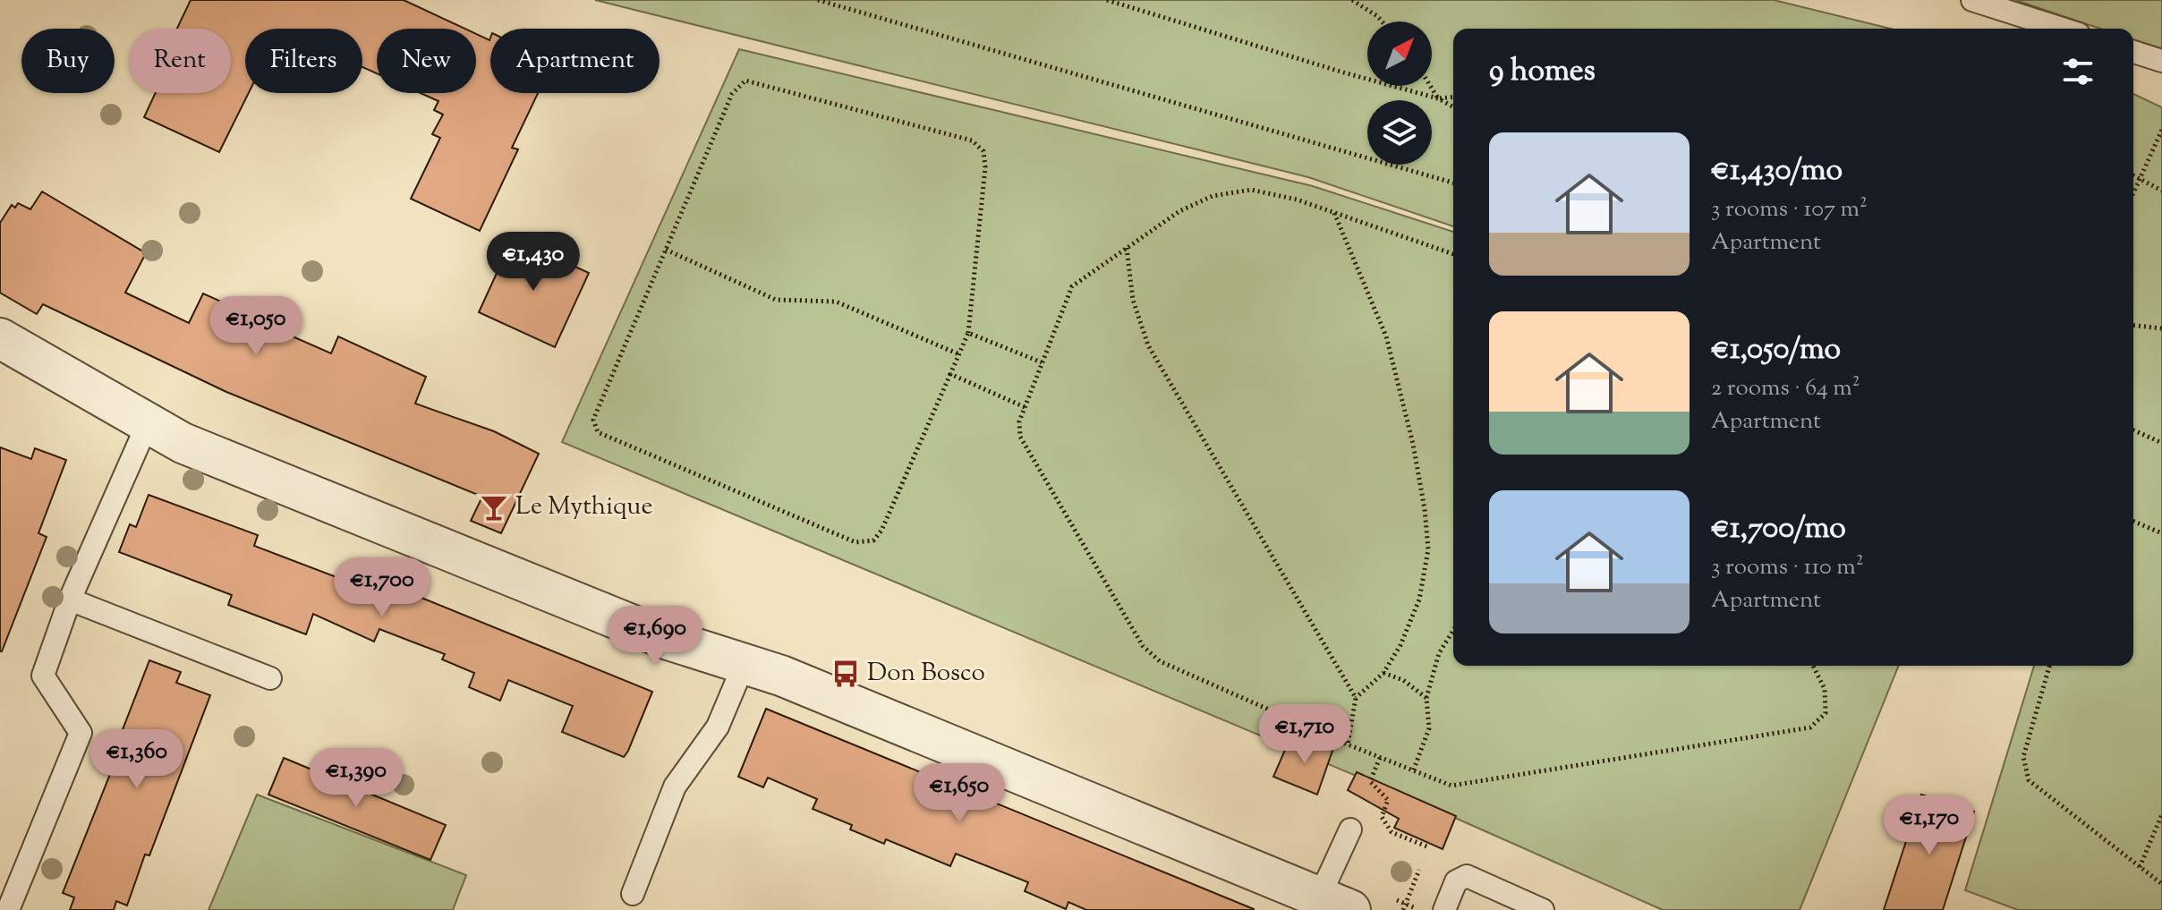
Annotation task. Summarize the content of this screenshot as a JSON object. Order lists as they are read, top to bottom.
{
  "places": {
    "bar": ["Le Mythique"],
    "bus stop": ["Don Bosco"]
  },
  "north": "top right",
  "page": {
    "chip": [
      "Buy",
      "Rent",
      "Filters",
      "New",
      "Apartment"
    ],
    "heading": "9 homes",
    "list": [
      {
        "name": "€1,430/mo",
        "note": "3 rooms · 107 m² · Apartment"
      },
      {
        "name": "€1,050/mo",
        "note": "2 rooms · 64 m² · Apartment"
      },
      {
        "name": "€1,700/mo",
        "note": "3 rooms · 110 m² · Apartment"
      }
    ],
    "price": [
      "€1,430",
      "€1,050",
      "€1,700",
      "€1,690",
      "€1,710",
      "€1,360",
      "€1,390",
      "€1,650",
      "€1,170"
    ]
  }
}
